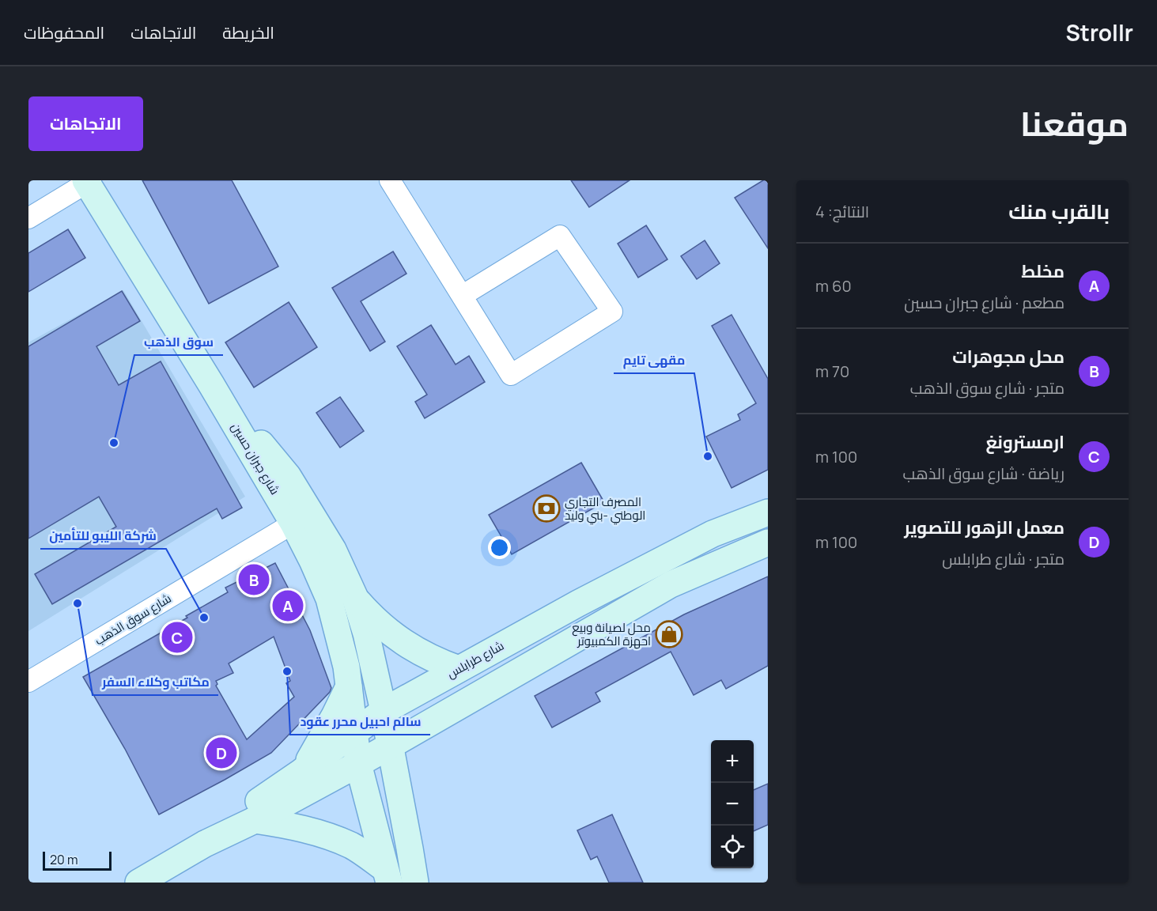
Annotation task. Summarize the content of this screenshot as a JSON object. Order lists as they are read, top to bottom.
{
  "streets": {
    "main road": ["شارع طرابلس"],
    "street": ["شارع سوق الذهب"]
  },
  "places": {
    "other": [
      "سوق الذهب",
      "مقهى تايم",
      "مكاتب وكلاء السفر",
      "شركة الليبو للتأمين",
      "سالم احبيل محرر عقود"
    ],
    "bank": ["المصرف التجاري الوطني -بني وليد"],
    "shop": ["محل لصيانة وبيع احهزة الكمبيوتر"]
  },
  "scale_bar": "20 m",
  "page": {
    "header": "Strollr",
    "nav": ["الخريطة", "الاتجاهات", "المحفوظات"],
    "title": "موقعنا",
    "buttons": "الاتجاهات",
    "heading": ["بالقرب منك", "النتائج: 4"],
    "list": [
      {
        "mark": "A",
        "name": "مخلط",
        "note": "مطعم · شارع جبران حسين",
        "value": "60 m"
      },
      {
        "mark": "B",
        "name": "محل مجوهرات",
        "note": "متجر · شارع سوق الذهب",
        "value": "70 m"
      },
      {
        "mark": "C",
        "name": "ارمسترونغ",
        "note": "رياضة · شارع سوق الذهب",
        "value": "100 m"
      },
      {
        "mark": "D",
        "name": "معمل الزهور للتصوير",
        "note": "متجر · شارع طرابلس",
        "value": "100 m"
      }
    ],
    "pins": [
      "B",
      "A",
      "C",
      "D"
    ],
    "map_buttons": ["+", "−"],
    "scale": "20 m"
  }
}
